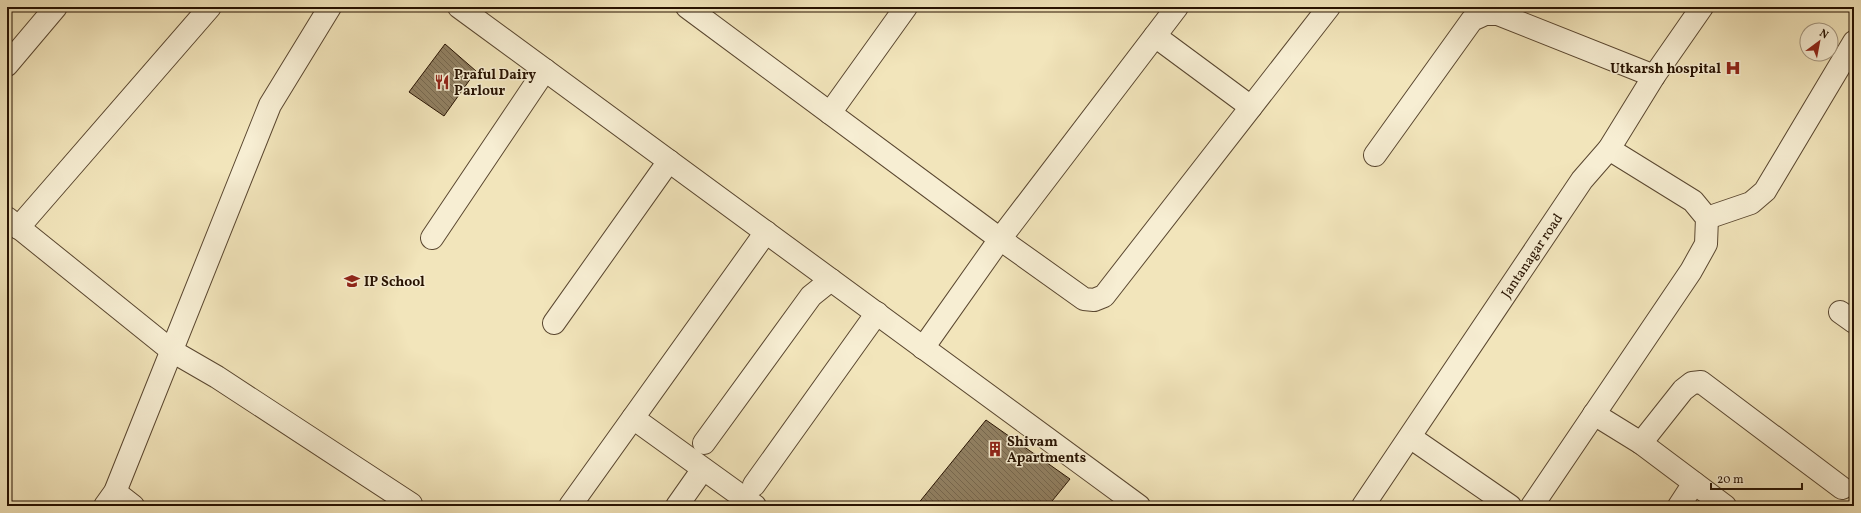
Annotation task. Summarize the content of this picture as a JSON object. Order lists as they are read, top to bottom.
{
  "streets": {
    "street": ["Jantanagar road"]
  },
  "places": {
    "hospital": ["Utkarsh hospital"],
    "restaurant": ["Praful Dairy Parlour"],
    "school or university": ["IP School"],
    "building": ["Shivam Apartments"]
  },
  "scale_bar": "20 m",
  "north": "top right"
}
